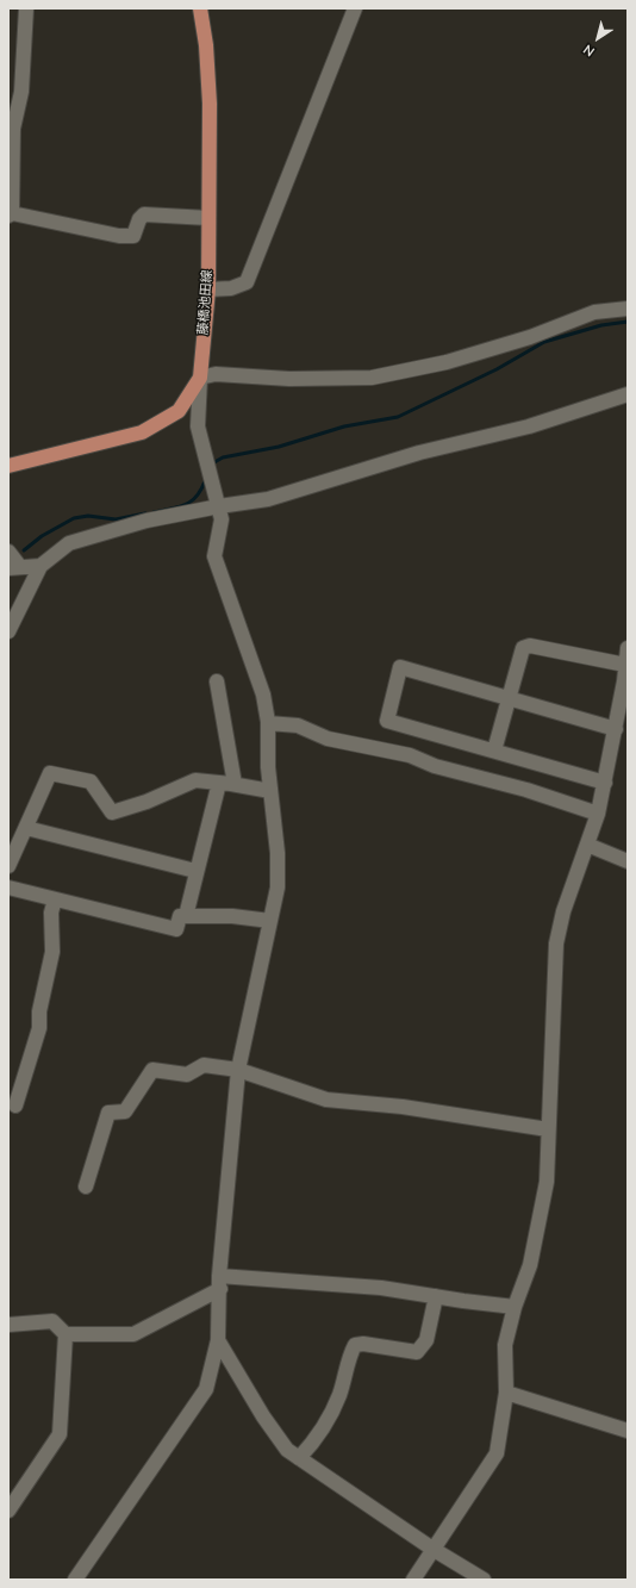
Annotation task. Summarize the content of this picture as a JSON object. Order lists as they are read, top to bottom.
{
  "streets": {
    "main road": ["藤橋池田線"]
  },
  "north": "bottom left"
}
